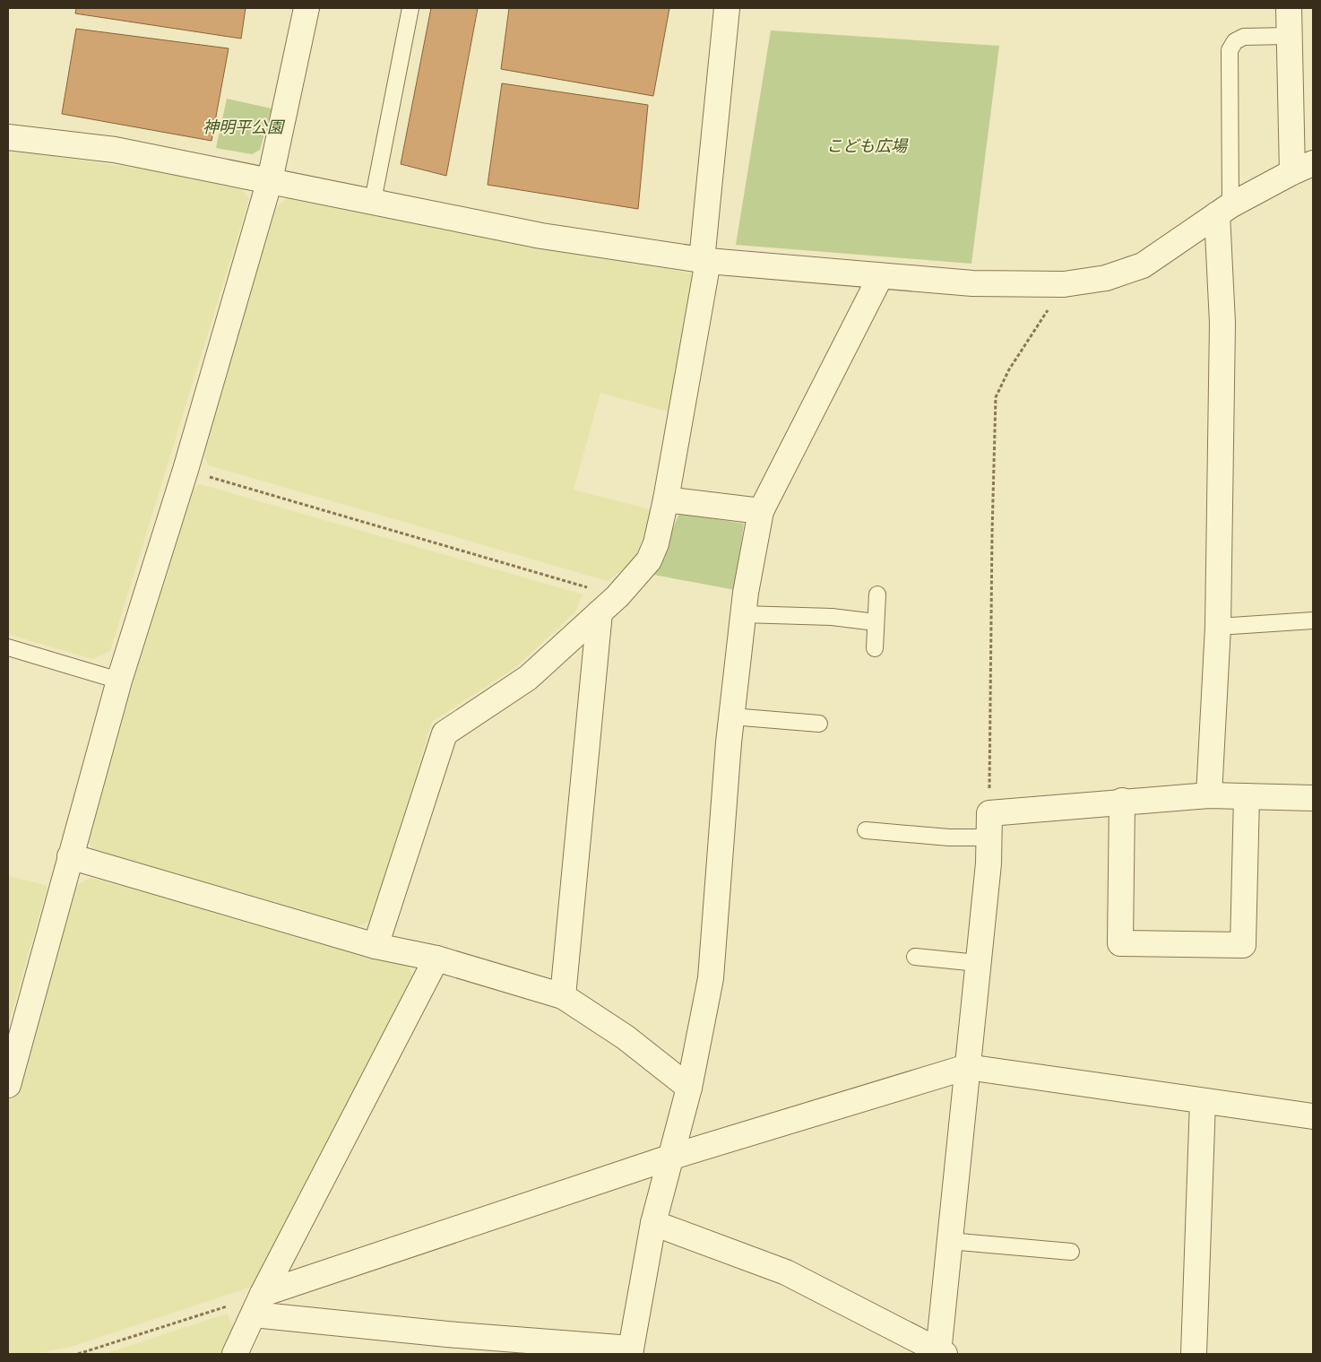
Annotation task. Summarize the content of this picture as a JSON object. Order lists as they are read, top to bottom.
{
  "parks": ["神明平公園", "こども広場"]
}
